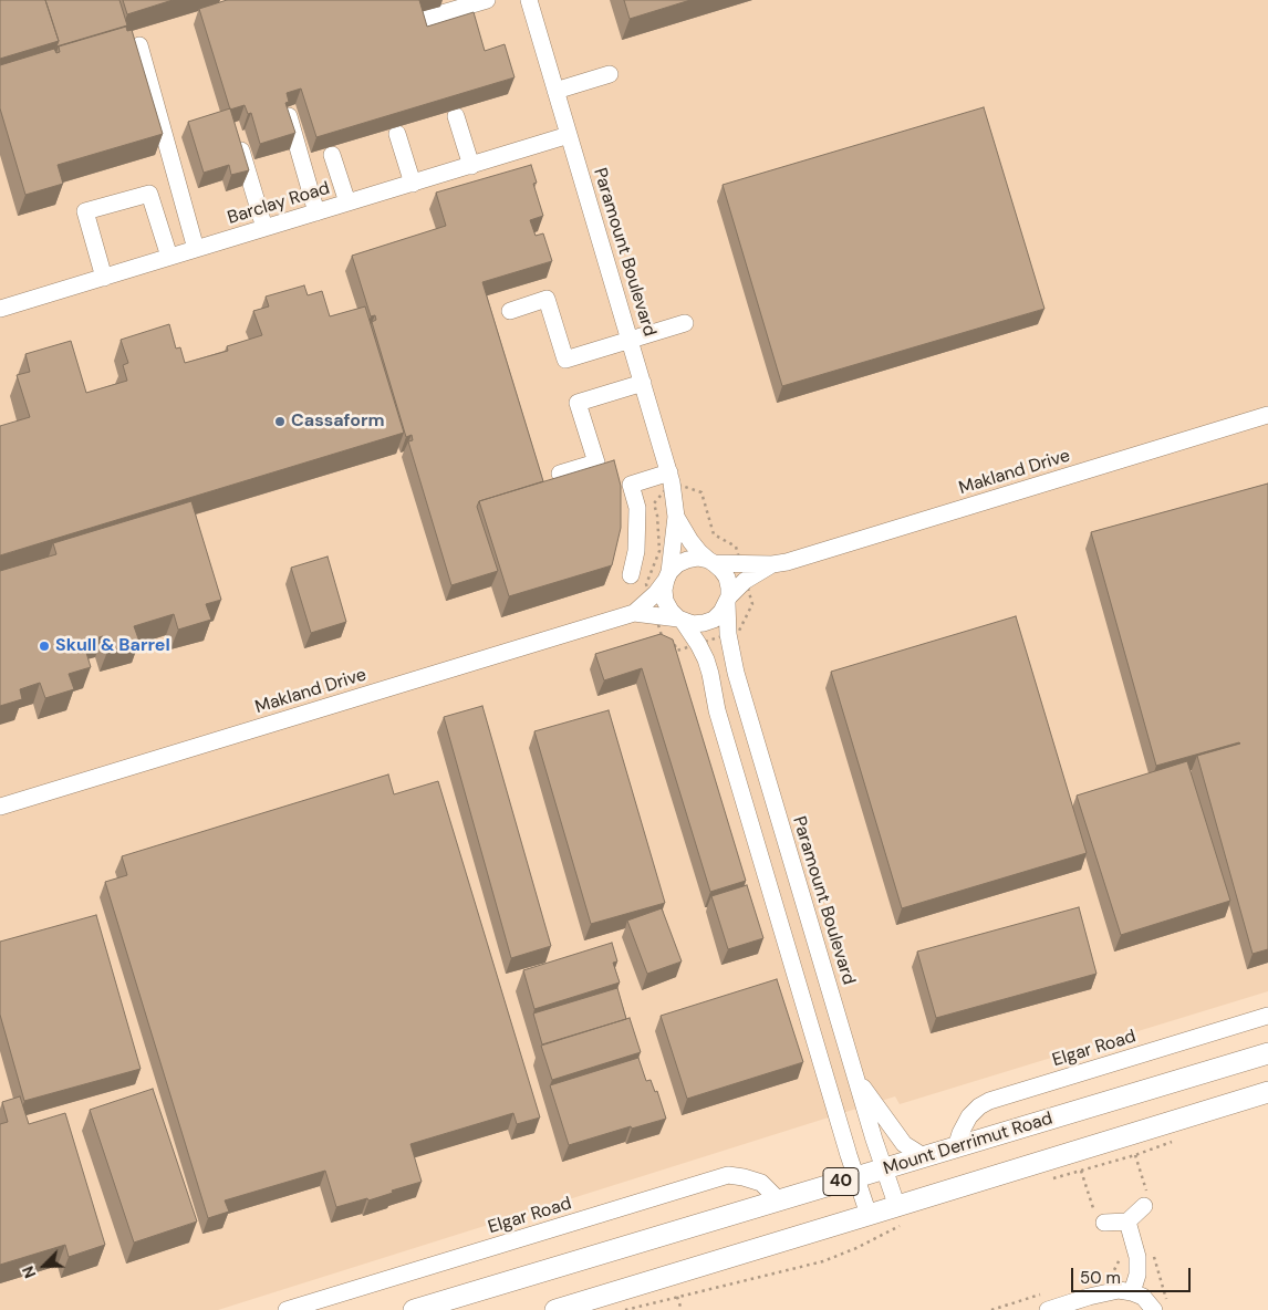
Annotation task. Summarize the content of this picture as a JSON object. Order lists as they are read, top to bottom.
{
  "streets": {
    "main road": ["Mount Derrimut Road", "40"],
    "street": [
      "Barclay Road",
      "Paramount Boulevard",
      "Makland Drive",
      "Elgar Road"
    ]
  },
  "crossings": [
    ["Barclay Road", "Paramount Boulevard"],
    ["Paramount Boulevard", "Makland Drive"],
    ["Paramount Boulevard", "Mount Derrimut Road"],
    ["Paramount Boulevard", "40"],
    ["Elgar Road", "Mount Derrimut Road"]
  ],
  "places": ["Cassaform", "Skull & Barrel"],
  "scale_bar": "50 m",
  "north": "bottom left"
}
